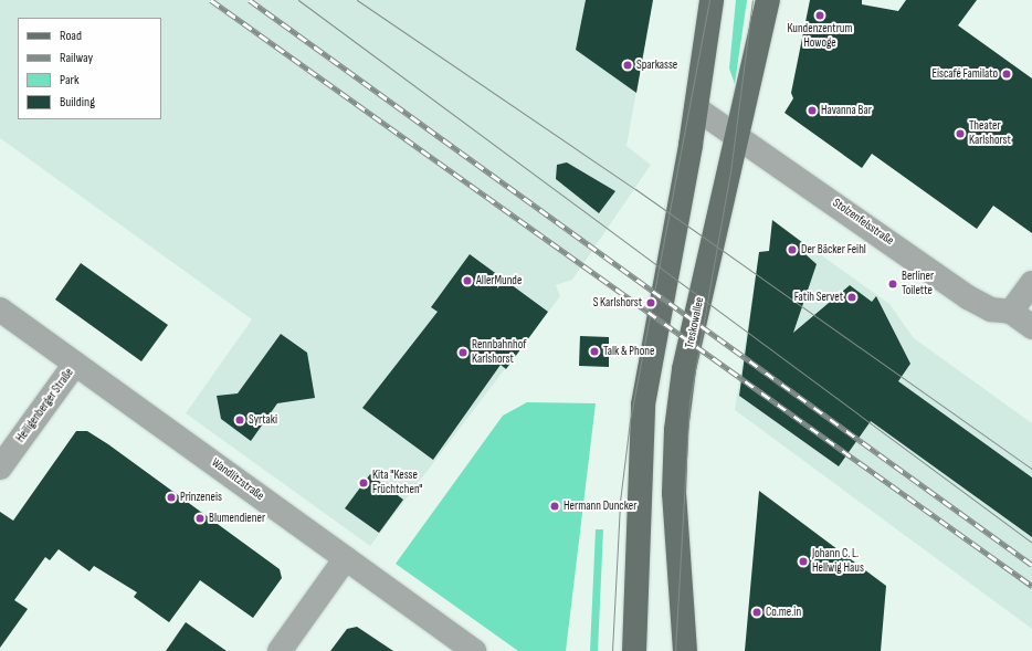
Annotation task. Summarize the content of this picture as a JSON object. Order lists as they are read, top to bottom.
{
  "streets": {
    "main road": ["Treskowallee"],
    "street": ["Stolzenfelsstraße", "Heiligenberger Straße", "Wandlitzstraße"]
  },
  "crossings": [
    ["Stolzenfelsstraße", "Treskowallee"],
    ["Heiligenberger Straße", "Wandlitzstraße"]
  ],
  "places": [
    "Kundenzentrum Howoge",
    "Sparkasse",
    "Eiscafé Familato",
    "Havanna Bar",
    "Theater Karlshorst",
    "Der Bäcker Feihl",
    "AllerMunde",
    "Berliner Toilette",
    "Fatih Servet",
    "S Karlshorst",
    "Talk & Phone",
    "Rennbahnhof Karlshorst",
    "Syrtaki",
    "Kita \"Kesse Früchtchen\"",
    "Prinzeneis",
    "Hermann Duncker",
    "Blumendiener",
    "Johann C. L. Hellwig Haus",
    "Co.me.in"
  ],
  "legend": [
    "Road",
    "Railway",
    "Park",
    "Building"
  ]
}
